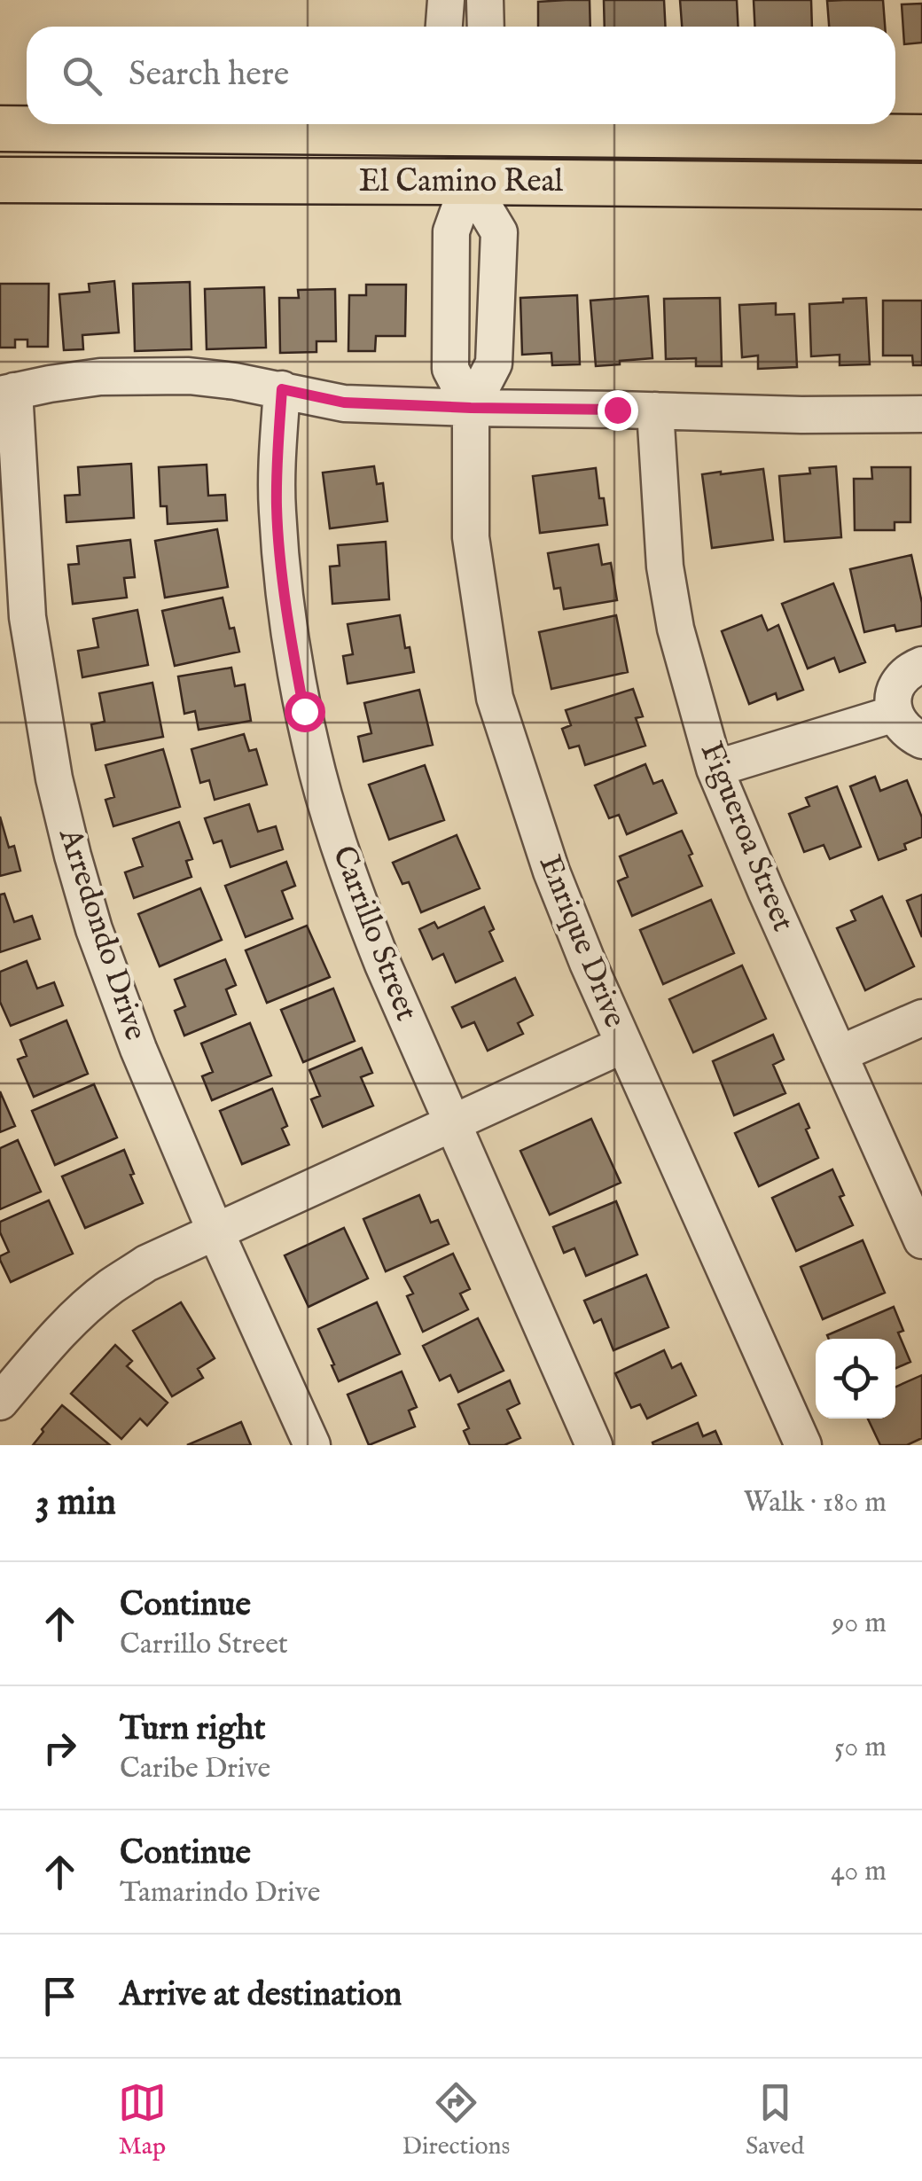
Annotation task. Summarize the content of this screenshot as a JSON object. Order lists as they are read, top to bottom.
{
  "streets": {
    "main road": ["El Camino Real"],
    "street": [
      "Figueroa Street",
      "Carrillo Street",
      "Arredondo Drive",
      "Enrique Drive"
    ]
  },
  "crossings": [
    ["El Camino Real", "Enrique Drive"]
  ],
  "page": {
    "search": "Search here",
    "heading": ["3 min", "Walk · 180 m"],
    "list": [
      ["Continue", "Carrillo Street", "90 m"],
      ["Turn right", "Caribe Drive", "50 m"],
      ["Continue", "Tamarindo Drive", "40 m"],
      "Arrive at destination"
    ],
    "nav": ["Map", "Directions", "Saved"]
  }
}
